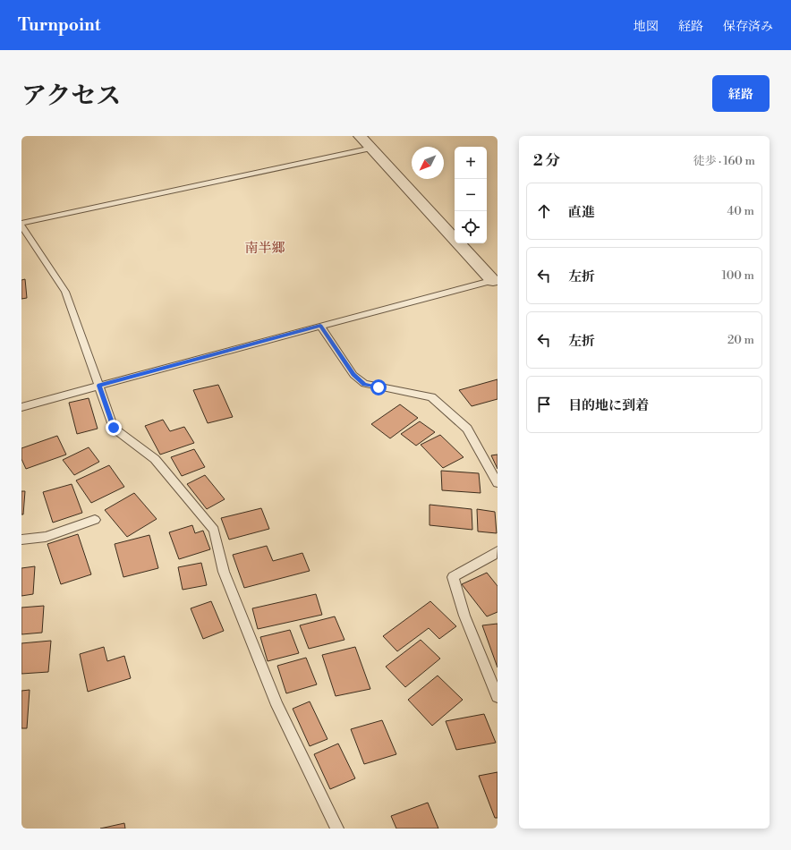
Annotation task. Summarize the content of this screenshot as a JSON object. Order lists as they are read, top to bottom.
{
  "districts": ["南半郷"],
  "north": "bottom left",
  "page": {
    "header": "Turnpoint",
    "nav": ["地図", "経路", "保存済み"],
    "title": "アクセス",
    "buttons": "経路",
    "heading": ["2 分", "徒歩 · 160 m"],
    "map_buttons": ["+", "−"],
    "list": [
      ["直進", "40 m"],
      ["左折", "100 m"],
      ["左折", "20 m"],
      "目的地に到着"
    ]
  }
}
